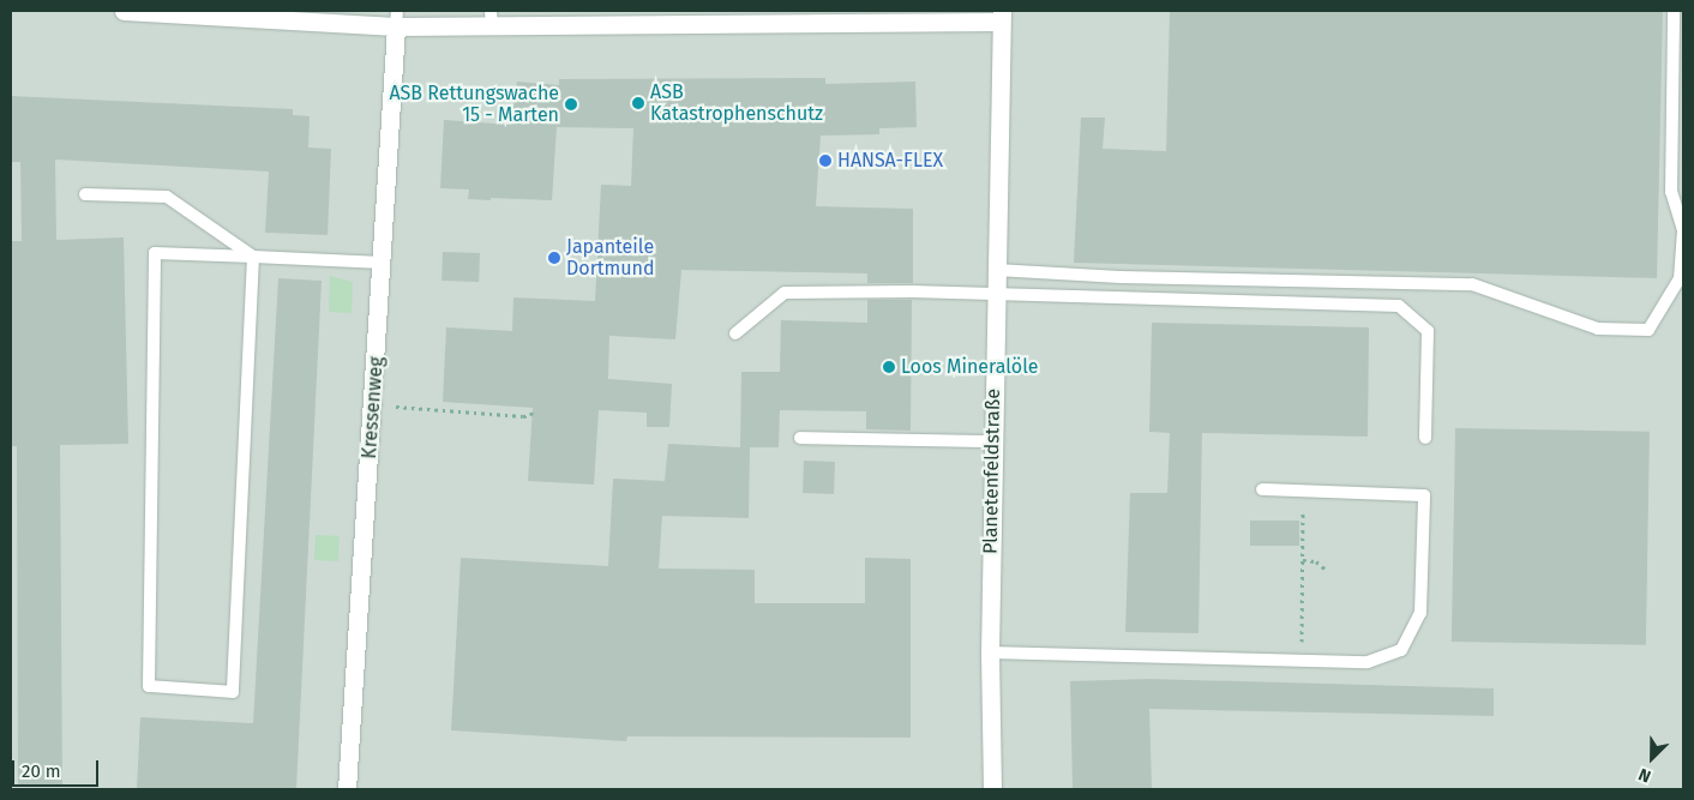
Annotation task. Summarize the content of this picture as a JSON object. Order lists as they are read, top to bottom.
{
  "streets": {
    "street": ["Kressenweg", "Planetenfeldstraße"]
  },
  "places": [
    "ASB Katastrophenschutz",
    "ASB Rettungswache 15 - Marten",
    "HANSA-FLEX",
    "Japanteile Dortmund",
    "Loos Mineralöle"
  ],
  "scale_bar": "20 m",
  "north": "bottom left"
}
